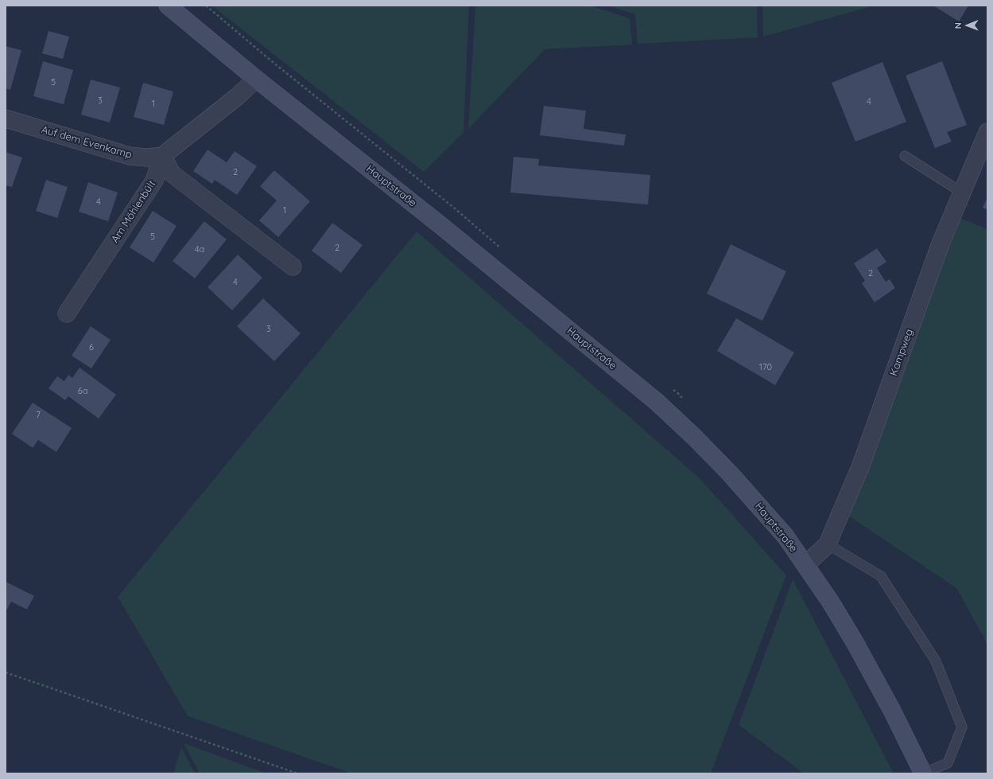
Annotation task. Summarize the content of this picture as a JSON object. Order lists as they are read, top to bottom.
{
  "streets": {
    "main road": ["Hauptstraße"],
    "street": ["Auf dem Evenkamp", "Am Möhlenbült", "Kampweg"]
  },
  "crossings": [
    ["Auf dem Evenkamp", "Am Möhlenbült"],
    ["Hauptstraße", "Kampweg"]
  ],
  "house_numbers": [
    "5",
    "3",
    "4",
    "1",
    "2",
    "4",
    "1",
    "5",
    "2",
    "4a",
    "2",
    "4",
    "3",
    "6",
    "170",
    "6a",
    "7"
  ],
  "north": "left"
}
